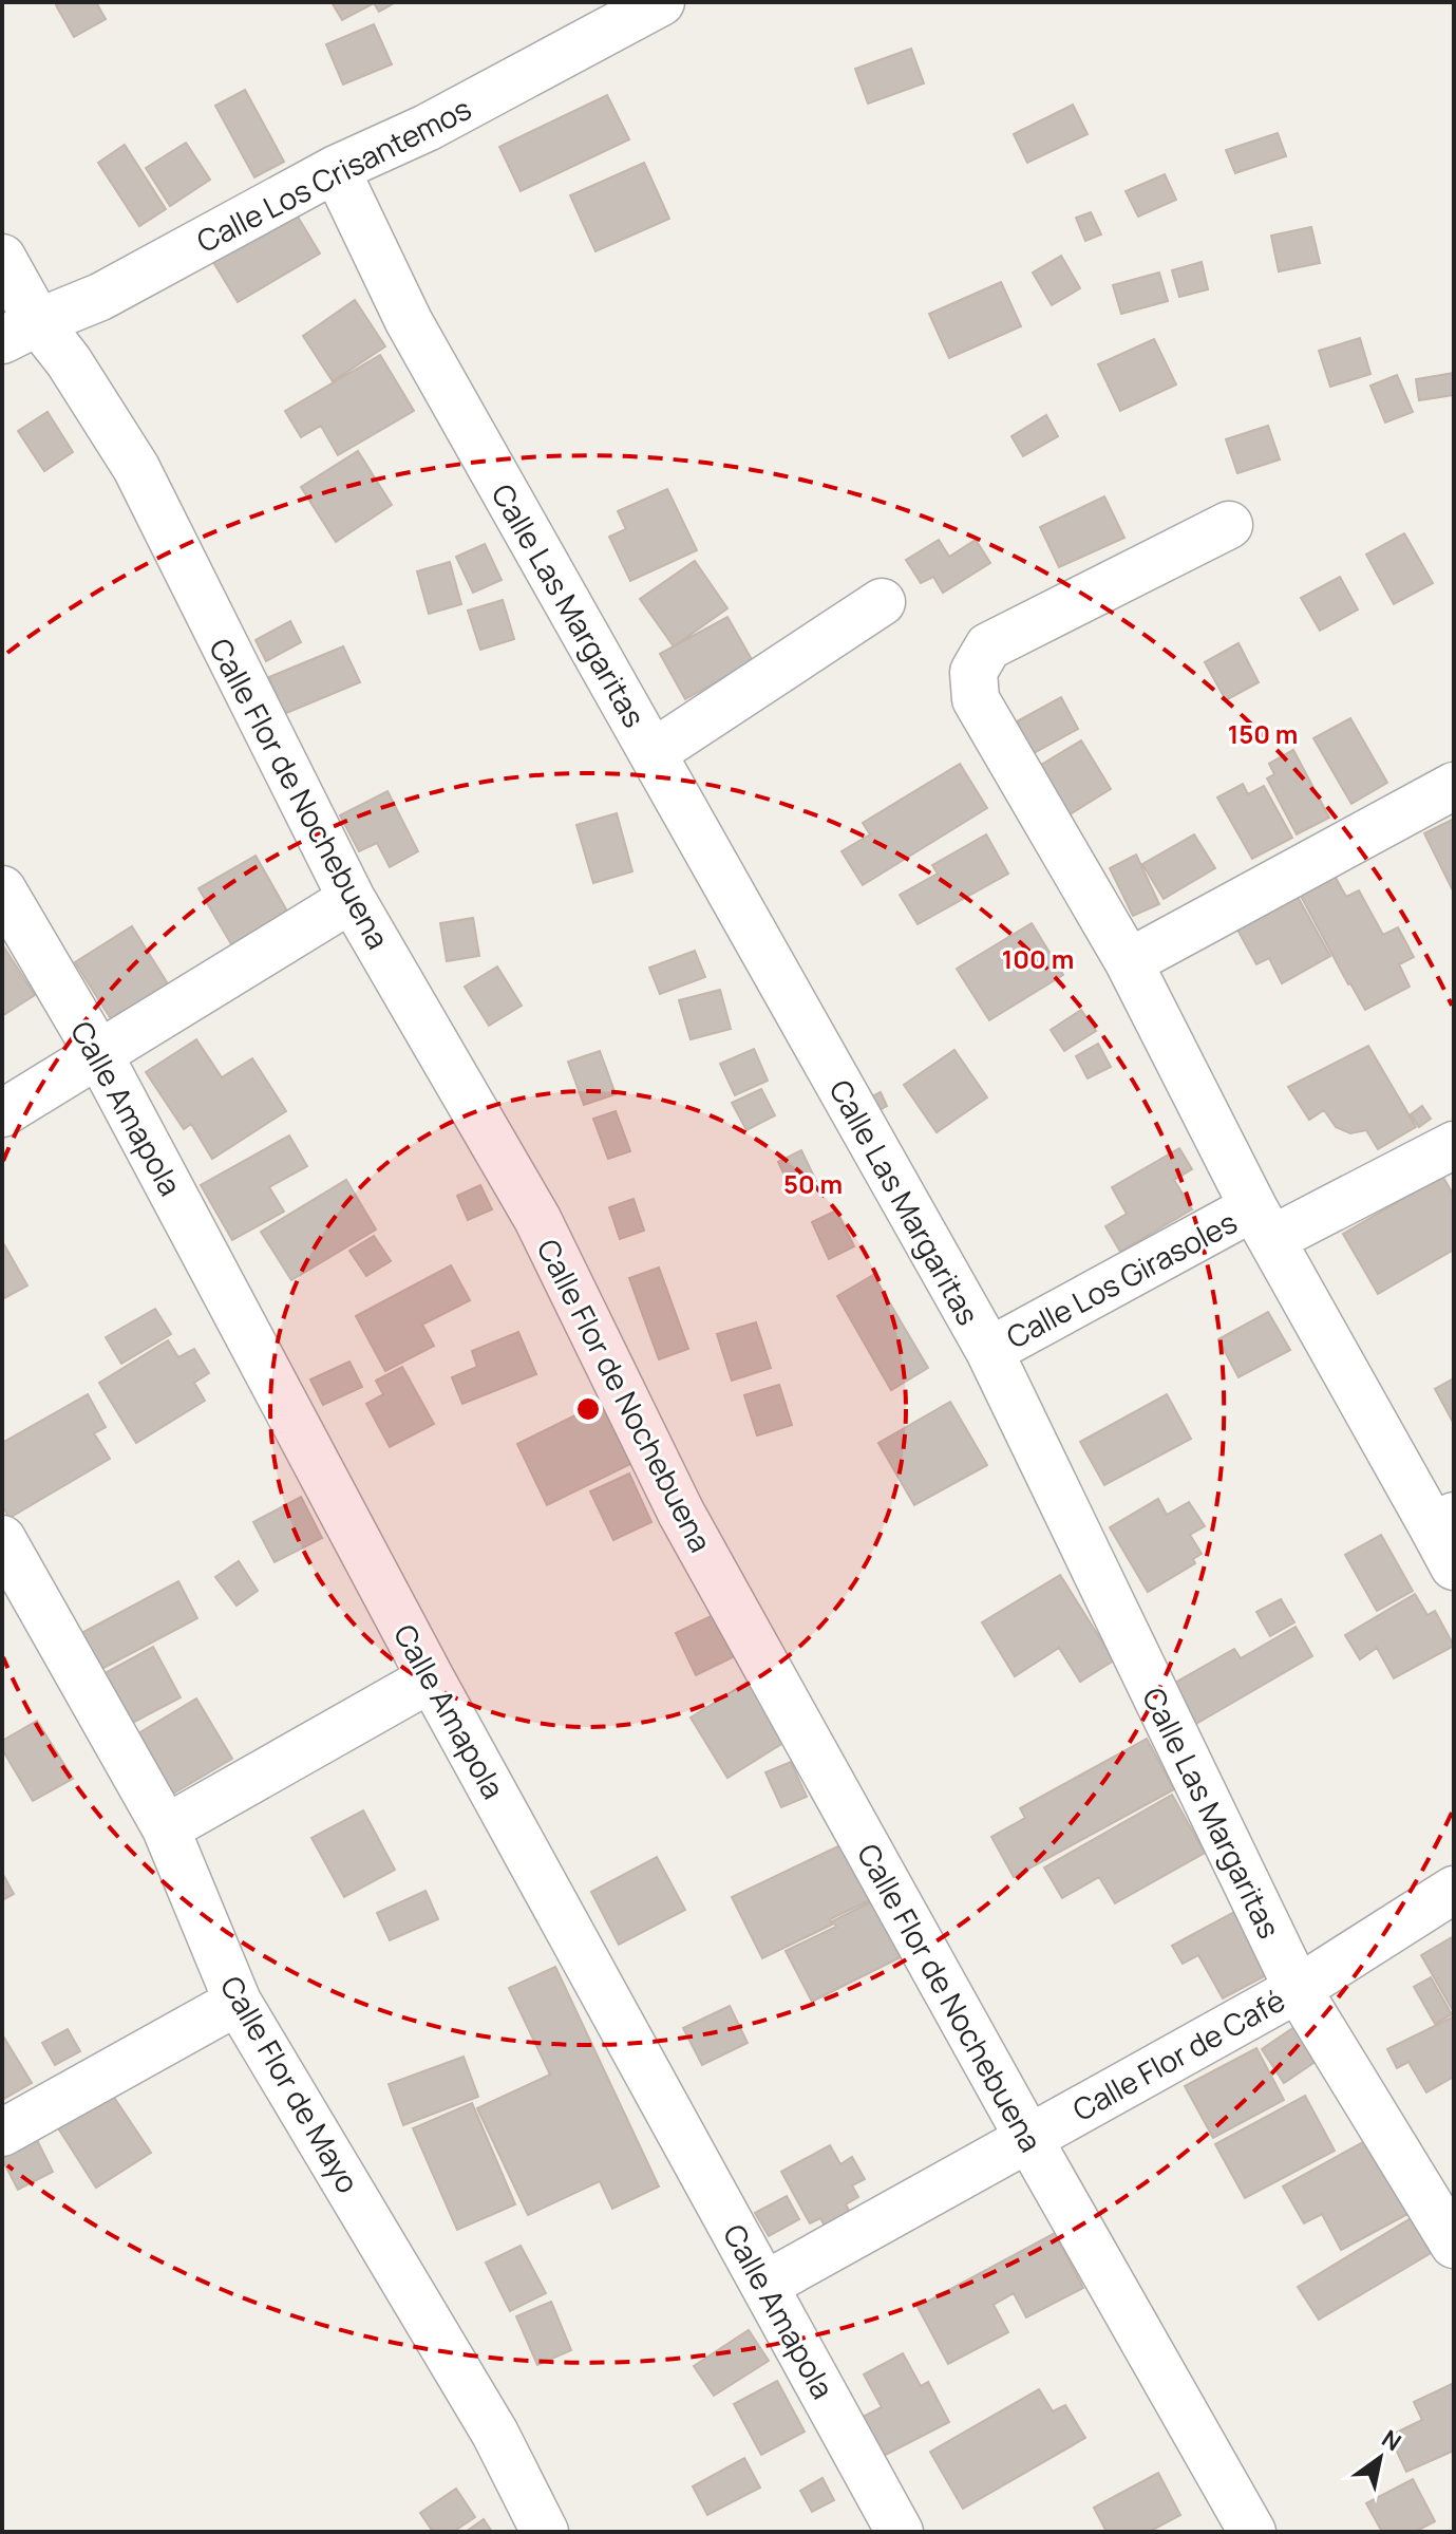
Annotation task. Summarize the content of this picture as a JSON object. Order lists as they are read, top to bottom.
{
  "streets": {
    "street": [
      "Calle Los Crisantemos",
      "Calle Las Margaritas",
      "Calle Flor de Nochebuena",
      "Calle Amapola",
      "Calle Los Girasoles",
      "Calle Flor de Café",
      "Calle Flor de Mayo"
    ]
  },
  "crossings": [
    ["Calle Los Crisantemos", "Calle Las Margaritas"],
    ["Calle Los Crisantemos", "Calle Flor de Nochebuena"],
    ["Calle Las Margaritas", "Calle Los Girasoles"],
    ["Calle Las Margaritas", "Calle Flor de Café"],
    ["Calle Flor de Nochebuena", "Calle Flor de Café"],
    ["Calle Amapola", "Calle Flor de Café"]
  ],
  "north": "top right",
  "rings": ["150 m", "100 m", "50 m"]
}
